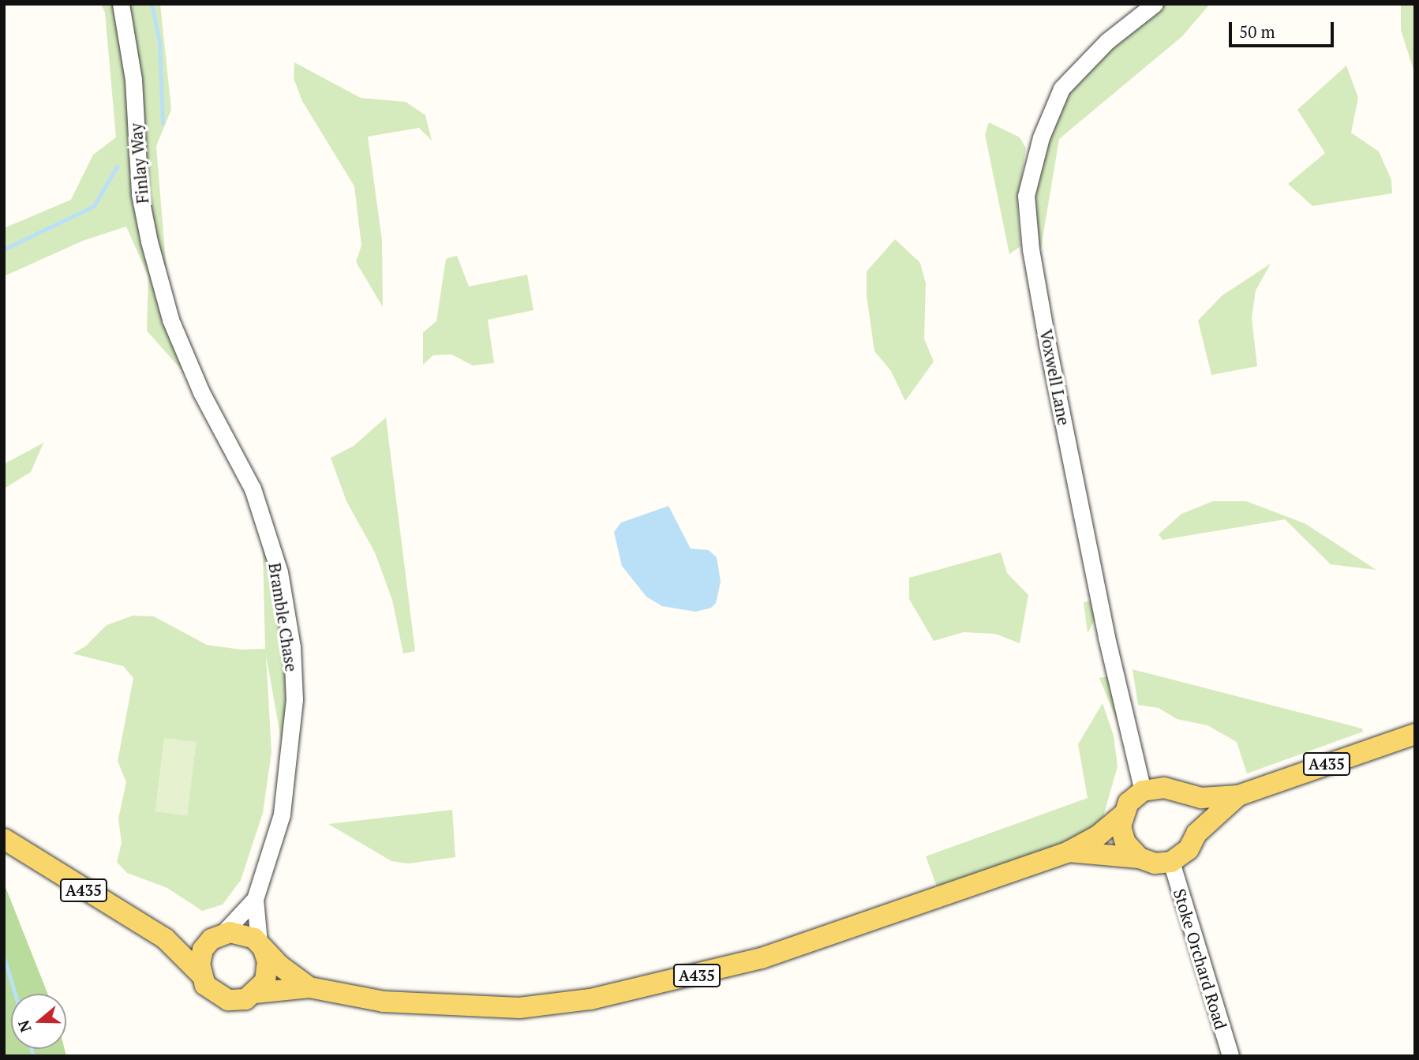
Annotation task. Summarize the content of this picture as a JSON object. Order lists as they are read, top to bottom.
{
  "streets": {
    "main road": ["A435"],
    "street": [
      "Finlay Way",
      "Voxwell Lane",
      "Bramble Chase",
      "Stoke Orchard Road"
    ]
  },
  "crossings": [
    ["Finlay Way", "Bramble Chase"],
    ["Voxwell Lane", "A435"],
    ["Voxwell Lane", "Stoke Orchard Road"],
    ["Bramble Chase", "A435"],
    ["A435", "Stoke Orchard Road"]
  ],
  "scale_bar": "50 m",
  "north": "left"
}
